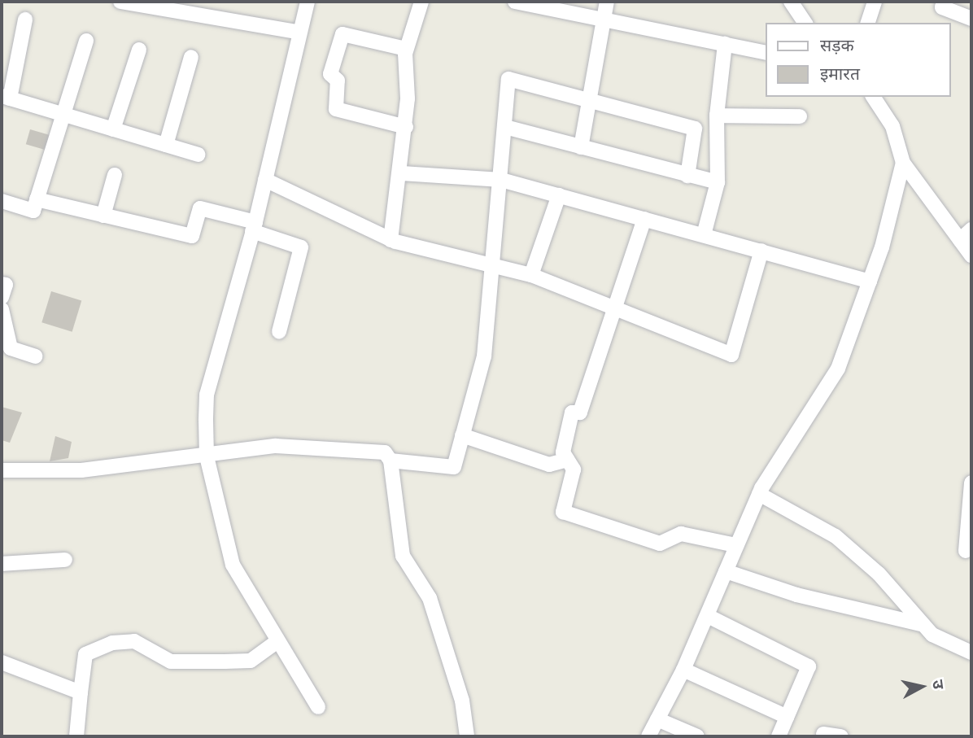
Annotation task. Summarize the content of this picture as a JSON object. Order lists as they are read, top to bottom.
{
  "legend": ["सड़क", "इमारत"],
  "north": "right"
}
